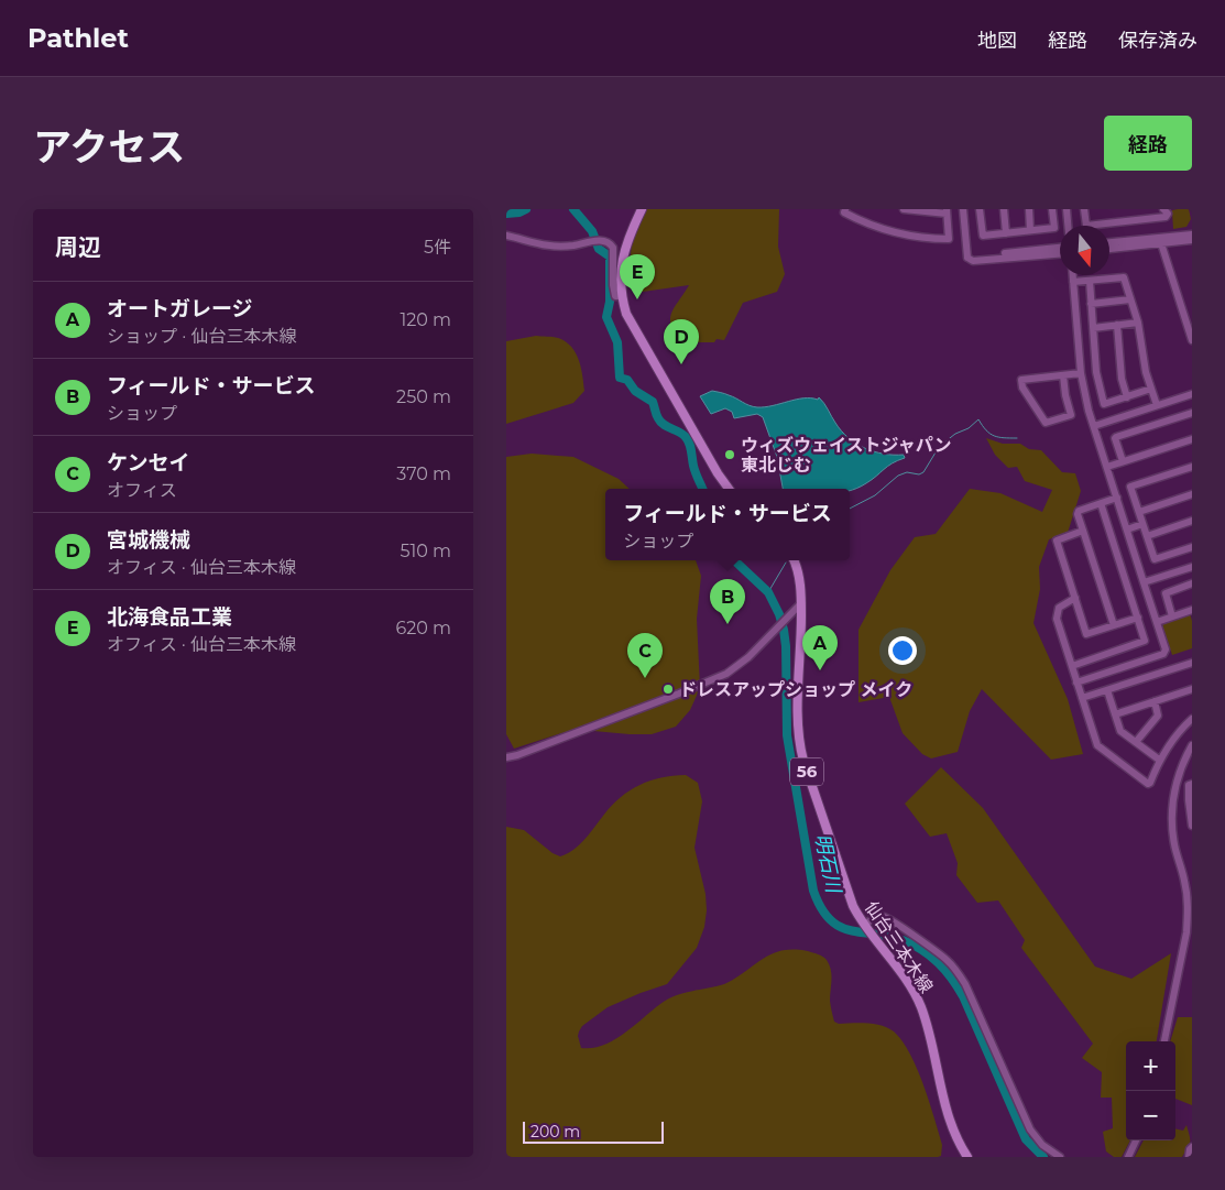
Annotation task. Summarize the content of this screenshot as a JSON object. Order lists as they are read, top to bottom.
{
  "streets": {
    "main road": ["56", "仙台三本木線"]
  },
  "water": ["明石川"],
  "places": ["ウィズウェイストジャパン 東北じむ", "ドレスアップショップ メイク"],
  "scale_bar": "200 m",
  "north": "bottom",
  "page": {
    "header": "Pathlet",
    "nav": ["地図", "経路", "保存済み"],
    "title": "アクセス",
    "buttons": "経路",
    "heading": ["周辺", "5件"],
    "pins": [
      "E",
      "D",
      "B",
      "A",
      "C"
    ],
    "list": [
      {
        "mark": "A",
        "name": "オートガレージ",
        "note": "ショップ · 仙台三本木線",
        "value": "120 m"
      },
      {
        "mark": "B",
        "name": "フィールド・サービス",
        "note": "ショップ",
        "value": "250 m"
      },
      {
        "mark": "C",
        "name": "ケンセイ",
        "note": "オフィス",
        "value": "370 m"
      },
      {
        "mark": "D",
        "name": "宮城機械",
        "note": "オフィス · 仙台三本木線",
        "value": "510 m"
      },
      {
        "mark": "E",
        "name": "北海食品工業",
        "note": "オフィス · 仙台三本木線",
        "value": "620 m"
      }
    ],
    "popup": ["フィールド・サービス", "ショップ"],
    "map_buttons": ["+", "−"],
    "scale": "200 m"
  }
}
